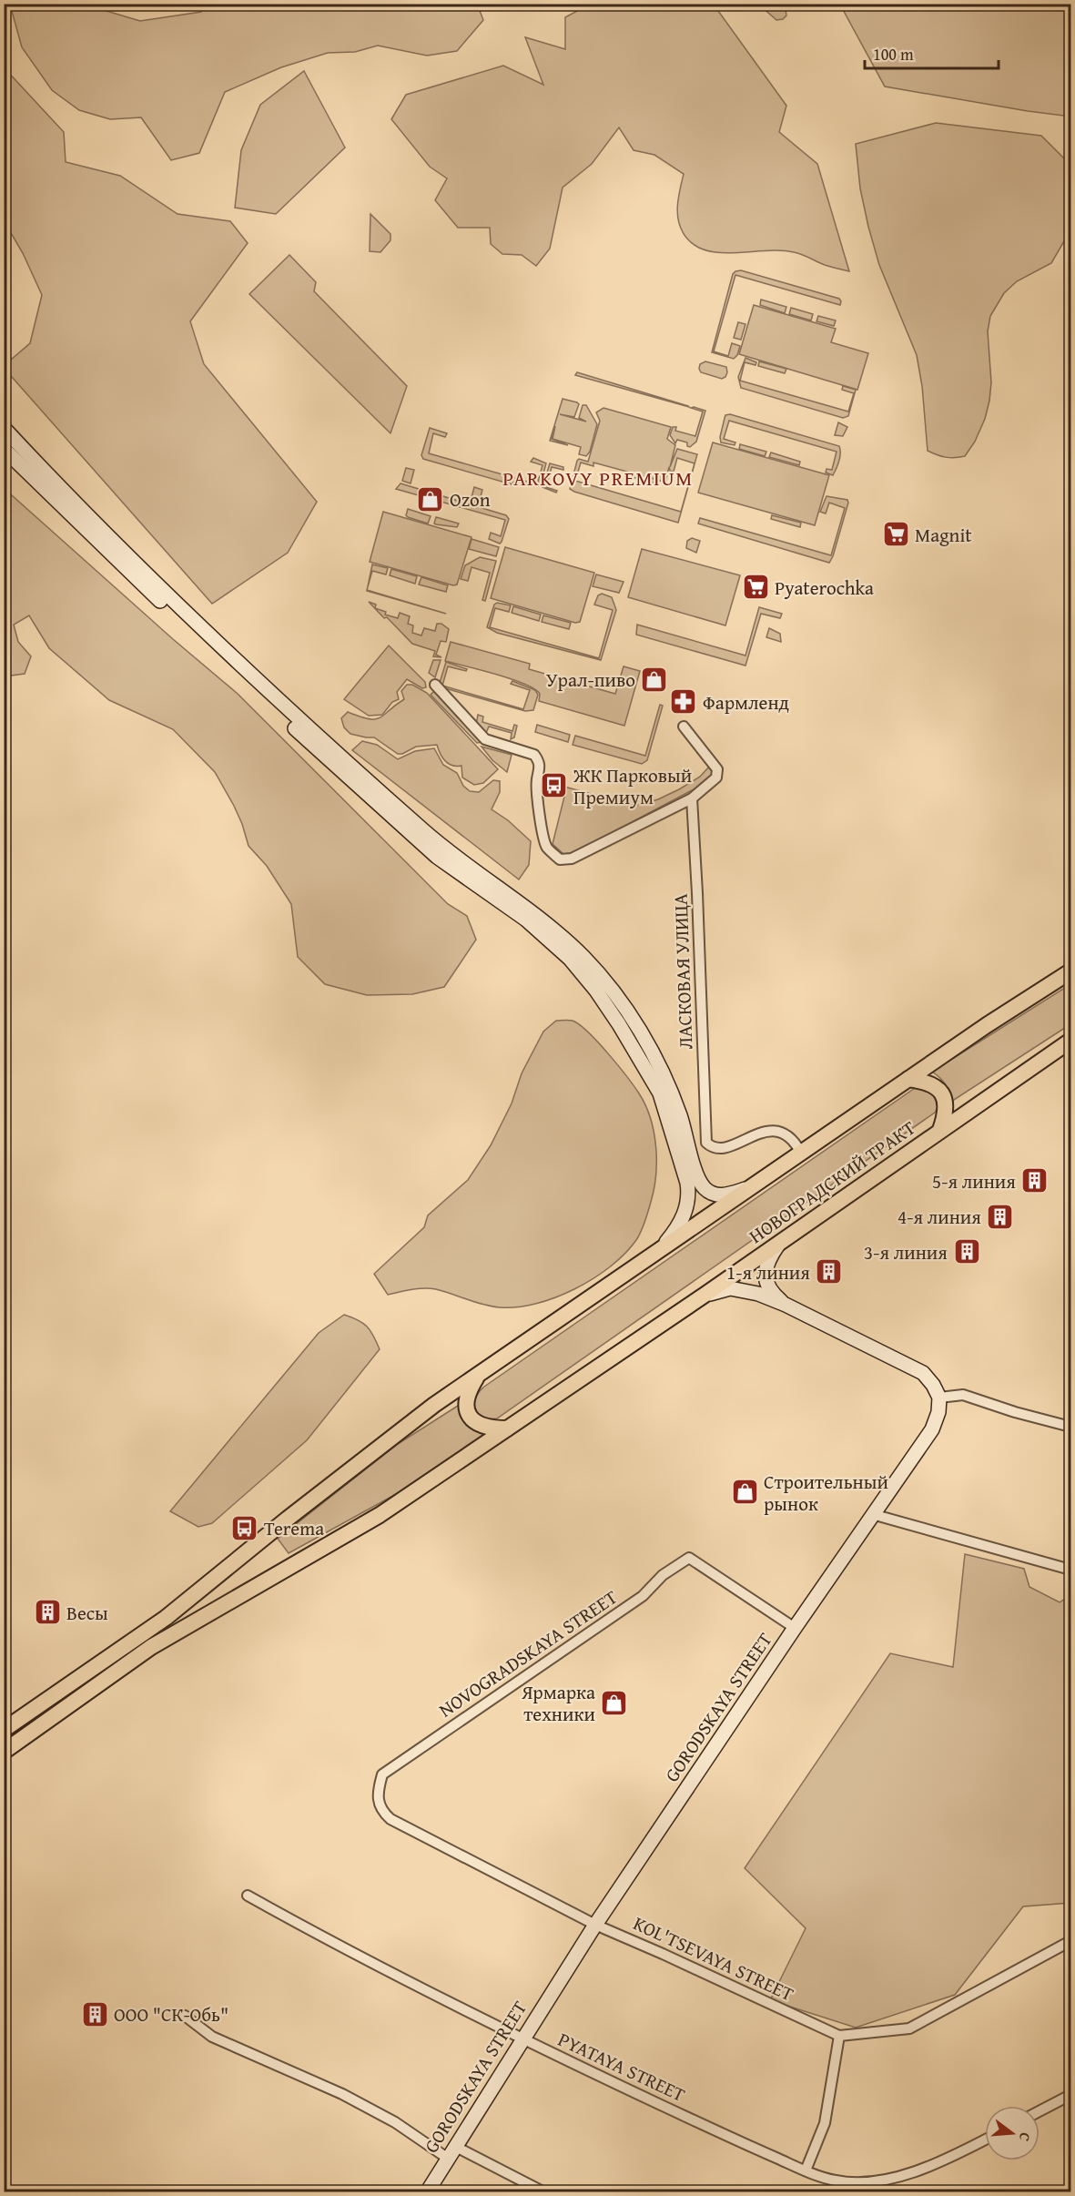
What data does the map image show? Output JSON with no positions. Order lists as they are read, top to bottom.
{
  "streets": {
    "main road": ["НОВОГРАДСКИЙ ТРАКТ", "GORODSKAYA STREET"],
    "street": [
      "ЛАСКОВАЯ УЛИЦА",
      "NOVOGRADSKAYA STREET",
      "KOL'TSEVAYA STREET",
      "PYATAYA STREET"
    ]
  },
  "crossings": [
    ["NOVOGRADSKAYA STREET", "GORODSKAYA STREET"],
    ["NOVOGRADSKAYA STREET", "KOL'TSEVAYA STREET"],
    ["GORODSKAYA STREET", "KOL'TSEVAYA STREET"],
    ["GORODSKAYA STREET", "PYATAYA STREET"]
  ],
  "districts": ["PARKOVY PREMIUM"],
  "places": {
    "shop": [
      "Ozon",
      "Урал-пиво",
      "Строительный рынок",
      "Ярмарка техники"
    ],
    "supermarket": ["Magnit", "Pyaterochka"],
    "pharmacy": ["Фармленд"],
    "bus stop": ["ЖК Парковый Премиум", "Terema"],
    "building": [
      "5-я линия",
      "4-я линия",
      "3-я линия",
      "1-я линия",
      "Весы",
      "ООО \"СК-Обь\""
    ]
  },
  "scale_bar": "100 m",
  "north": "right"
}
